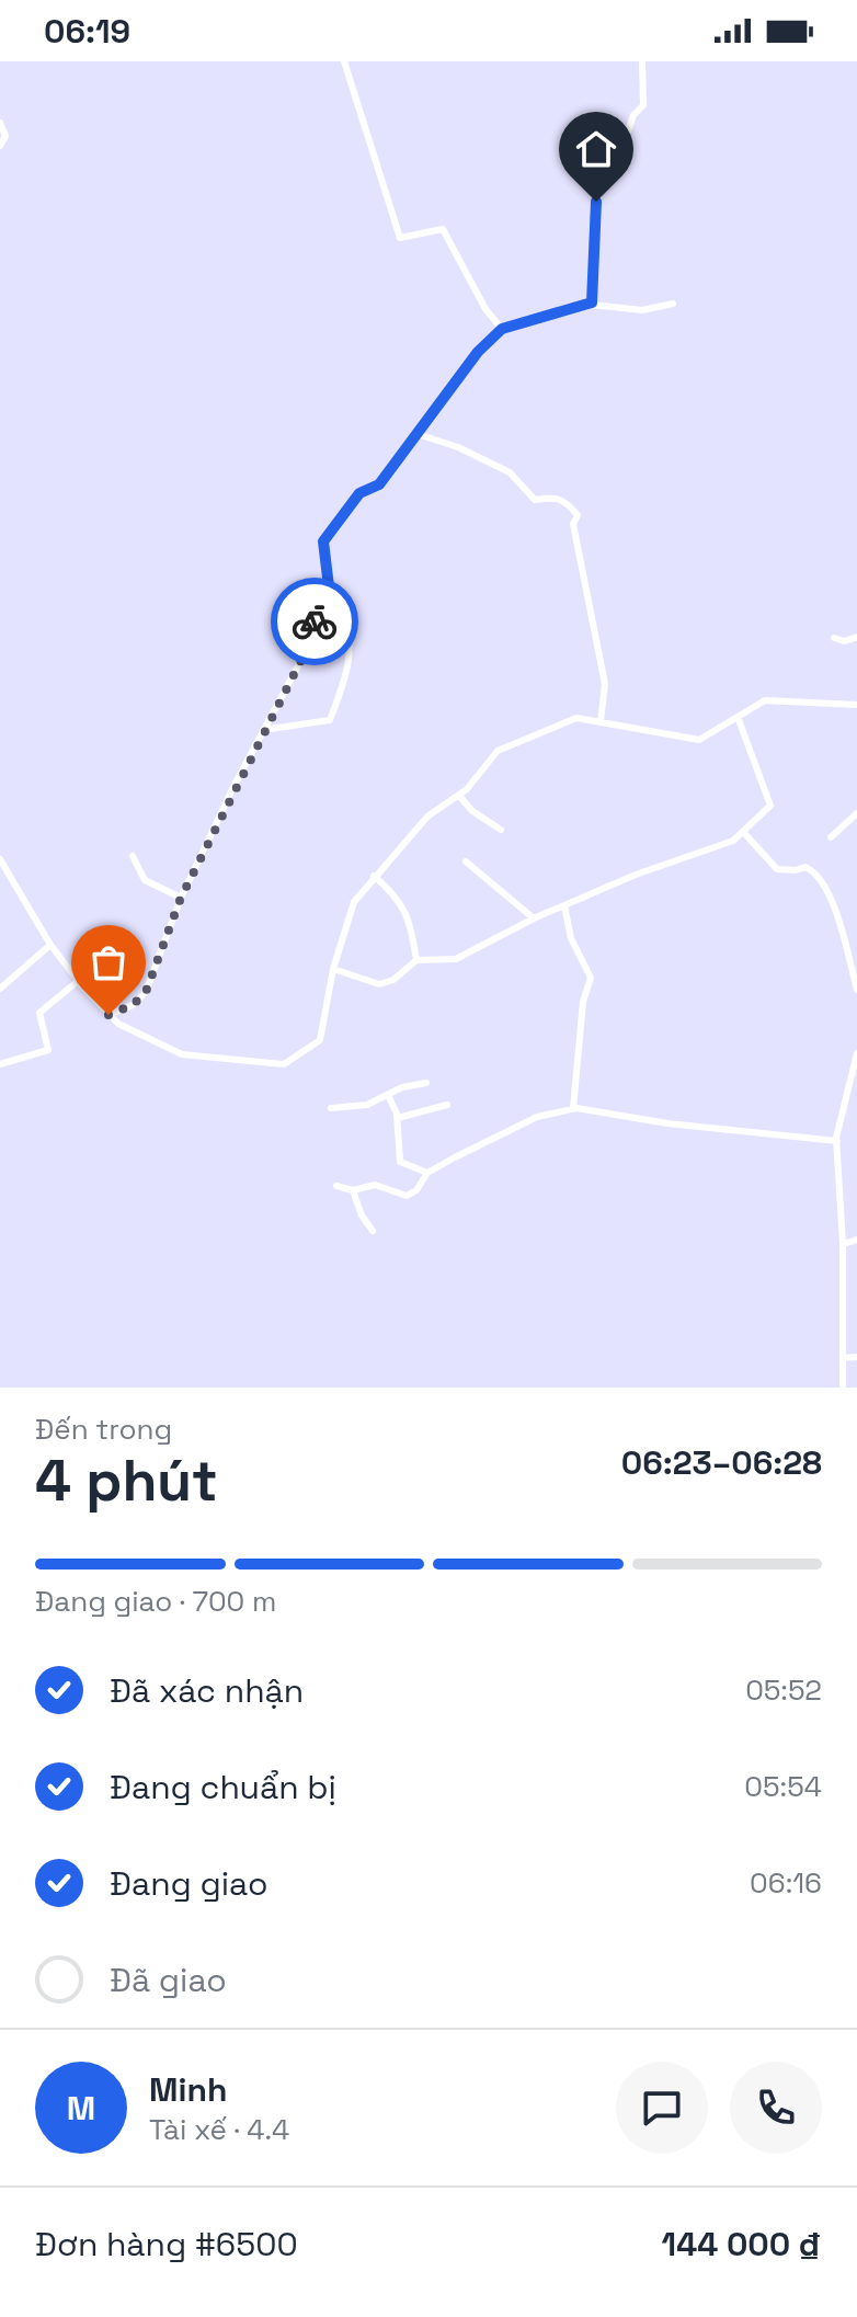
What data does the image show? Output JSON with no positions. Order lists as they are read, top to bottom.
{
  "page": {
    "status": "06:19",
    "heading": ["4 phút", "Đến trong", "06:23–06:28"],
    "panel": [
      "Minh",
      "Tài xế · 4.4",
      "Đơn hàng #6500",
      "144 000 ₫"
    ],
    "bar": "Đang giao · 700 m",
    "list": [
      ["Đã xác nhận", "05:52"],
      ["Đang chuẩn bị", "05:54"],
      ["Đang giao", "06:16"],
      "Đã giao"
    ],
    "round": "M"
  }
}
